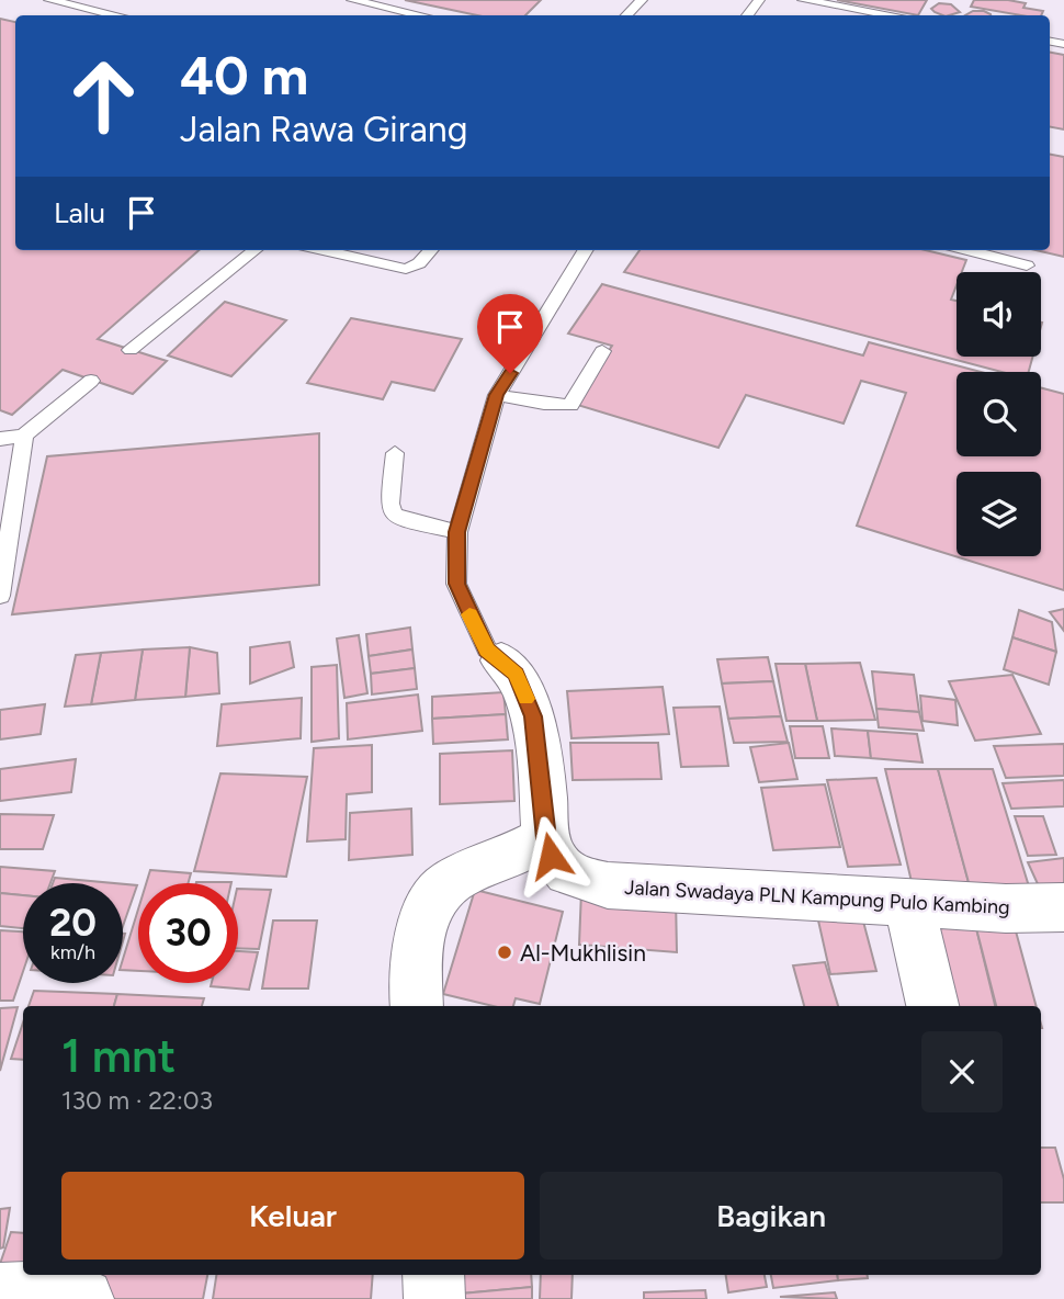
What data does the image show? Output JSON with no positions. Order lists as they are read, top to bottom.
{
  "streets": {
    "street": ["Jalan Swadaya PLN Kampung Pulo Kambing"]
  },
  "places": ["Al-Mukhlisin"],
  "page": {
    "turn": ["40 m", "Jalan Rawa Girang"],
    "then": "Lalu",
    "speed": "20 km/h",
    "limit": "30",
    "heading": ["1 mnt", "130 m · 22:03"],
    "buttons": ["Keluar", "Bagikan"]
  }
}
